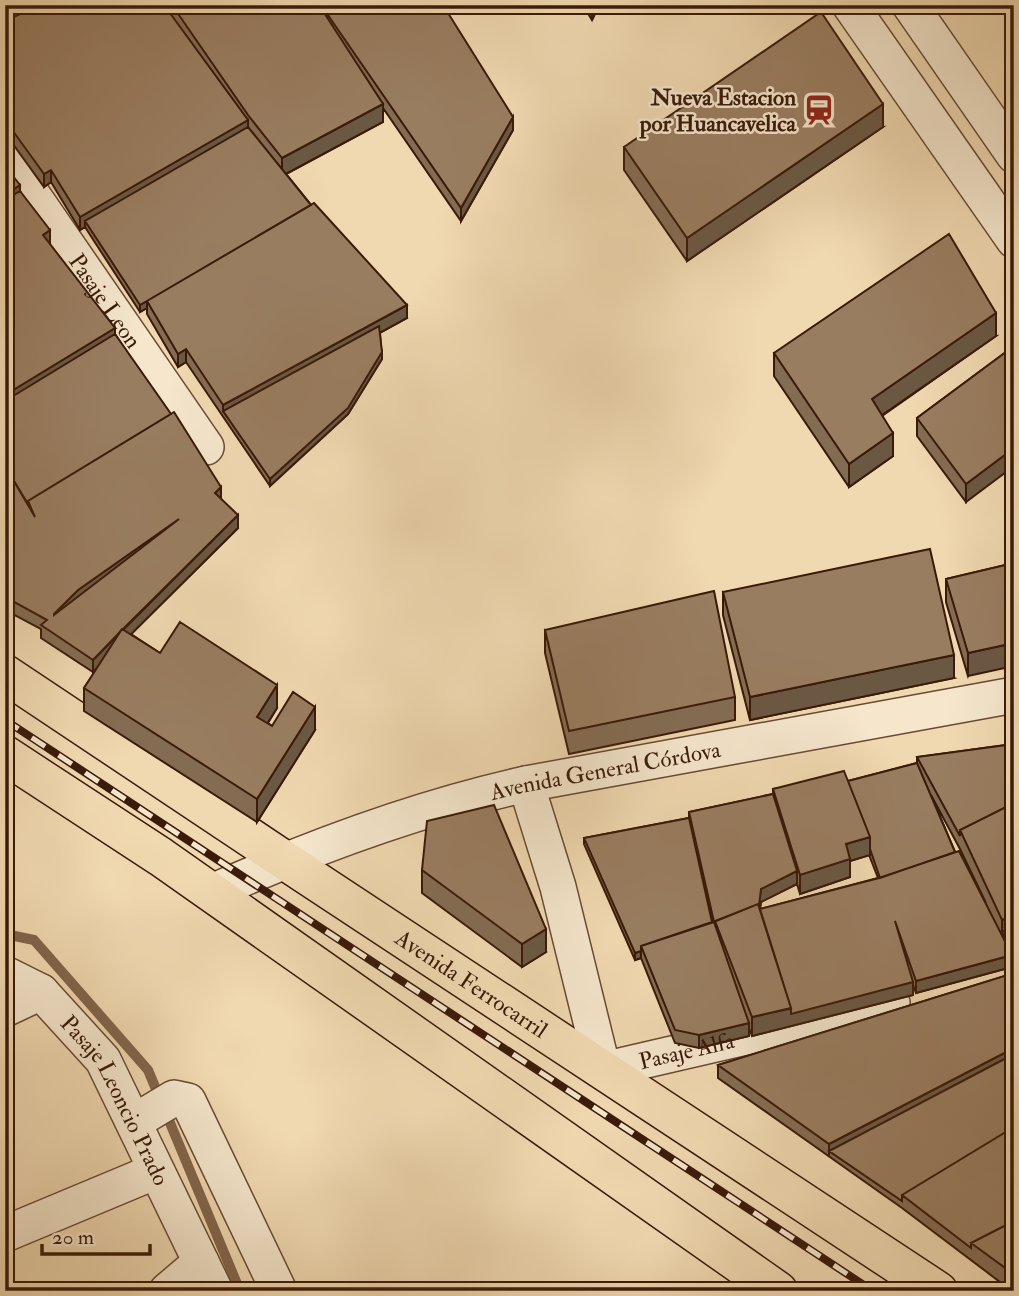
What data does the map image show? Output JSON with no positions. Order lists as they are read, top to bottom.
{
  "streets": {
    "main road": ["Avenida Ferrocarril"],
    "street": [
      "Pasaje Leon",
      "Avenida General Córdova",
      "Pasaje Alfa",
      "Pasaje Leoncio Prado"
    ]
  },
  "crossings": [
    ["Avenida General Córdova", "Avenida Ferrocarril"],
    ["Avenida Ferrocarril", "Pasaje Alfa"]
  ],
  "places": {
    "station": ["Nueva Estacion por Huancavelica"]
  },
  "scale_bar": "20 m"
}
